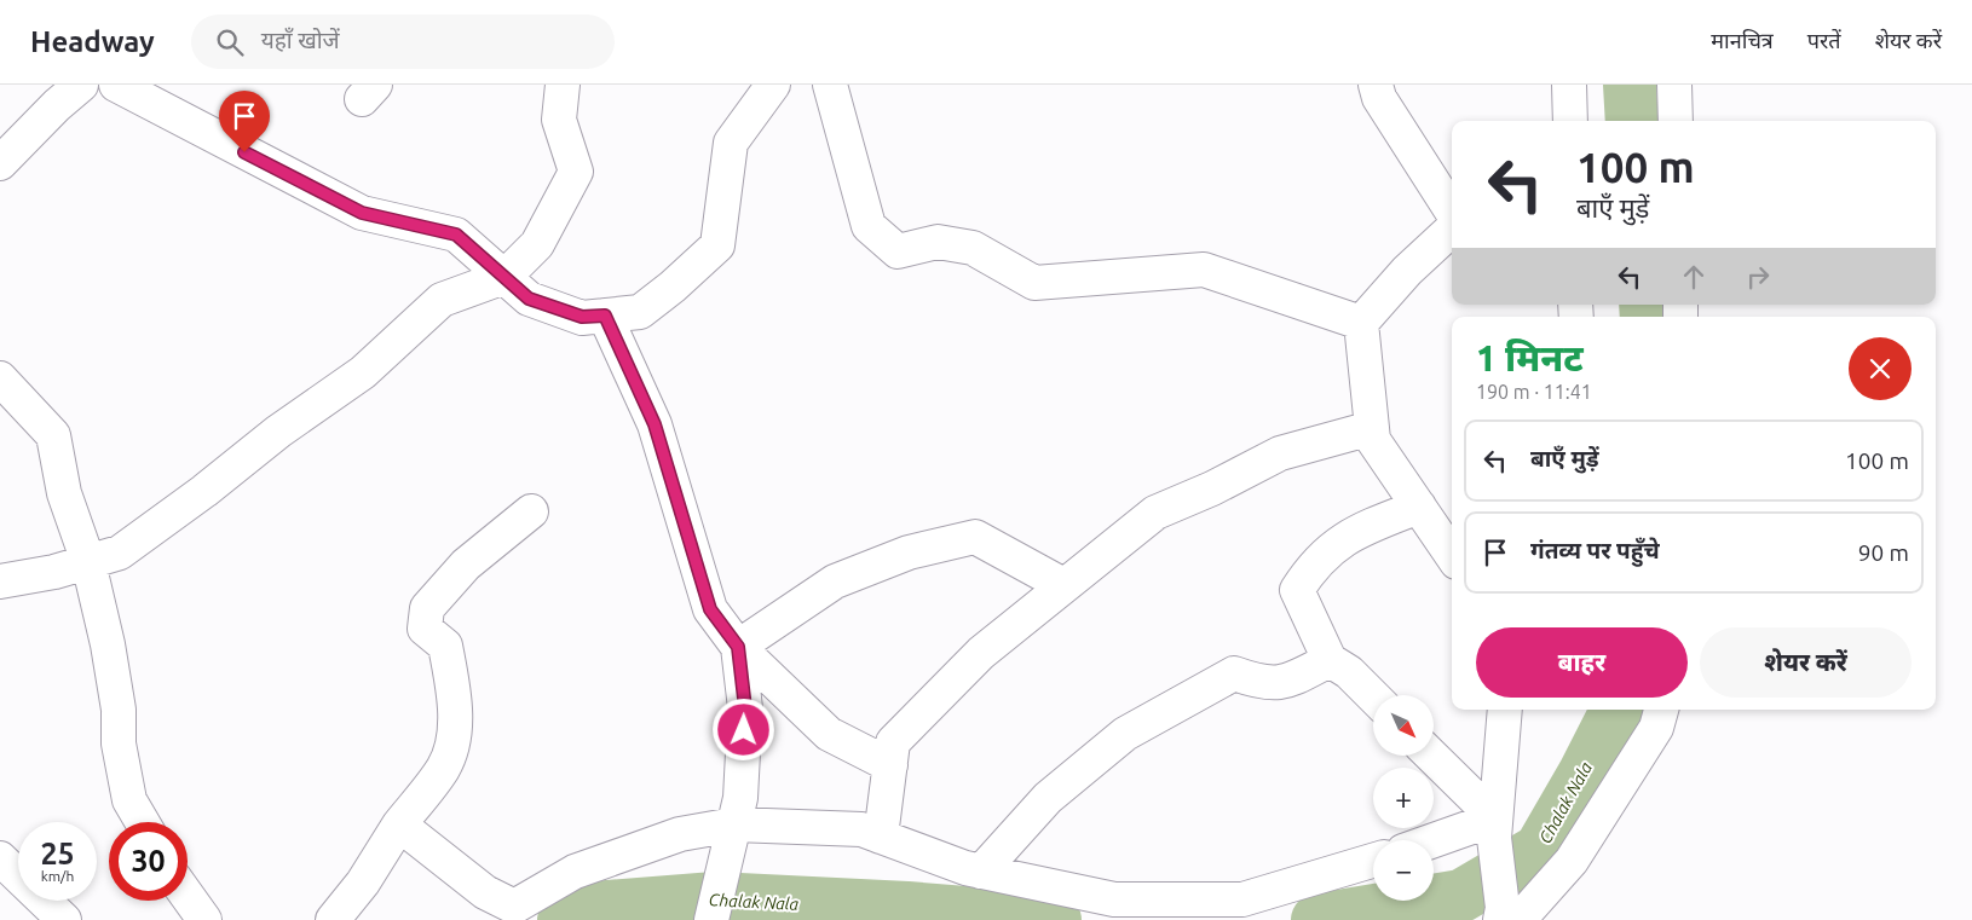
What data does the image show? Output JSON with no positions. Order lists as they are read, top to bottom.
{
  "water": ["Chalak Nala"],
  "north": "bottom right",
  "page": {
    "header": "Headway",
    "search": "यहाँ खोजें",
    "nav": ["मानचित्र", "परतें", "शेयर करें"],
    "turn": ["100 m", "बाएँ मुड़ें"],
    "heading": ["1 मिनट", "190 m · 11:41"],
    "list": [
      {
        "name": "बाएँ मुड़ें",
        "value": "100 m"
      },
      {
        "name": "गंतव्य पर पहुँचे",
        "value": "90 m"
      }
    ],
    "buttons": ["बाहर", "शेयर करें"],
    "map_buttons": ["+", "−"],
    "speed": "25 km/h",
    "limit": "30"
  }
}
